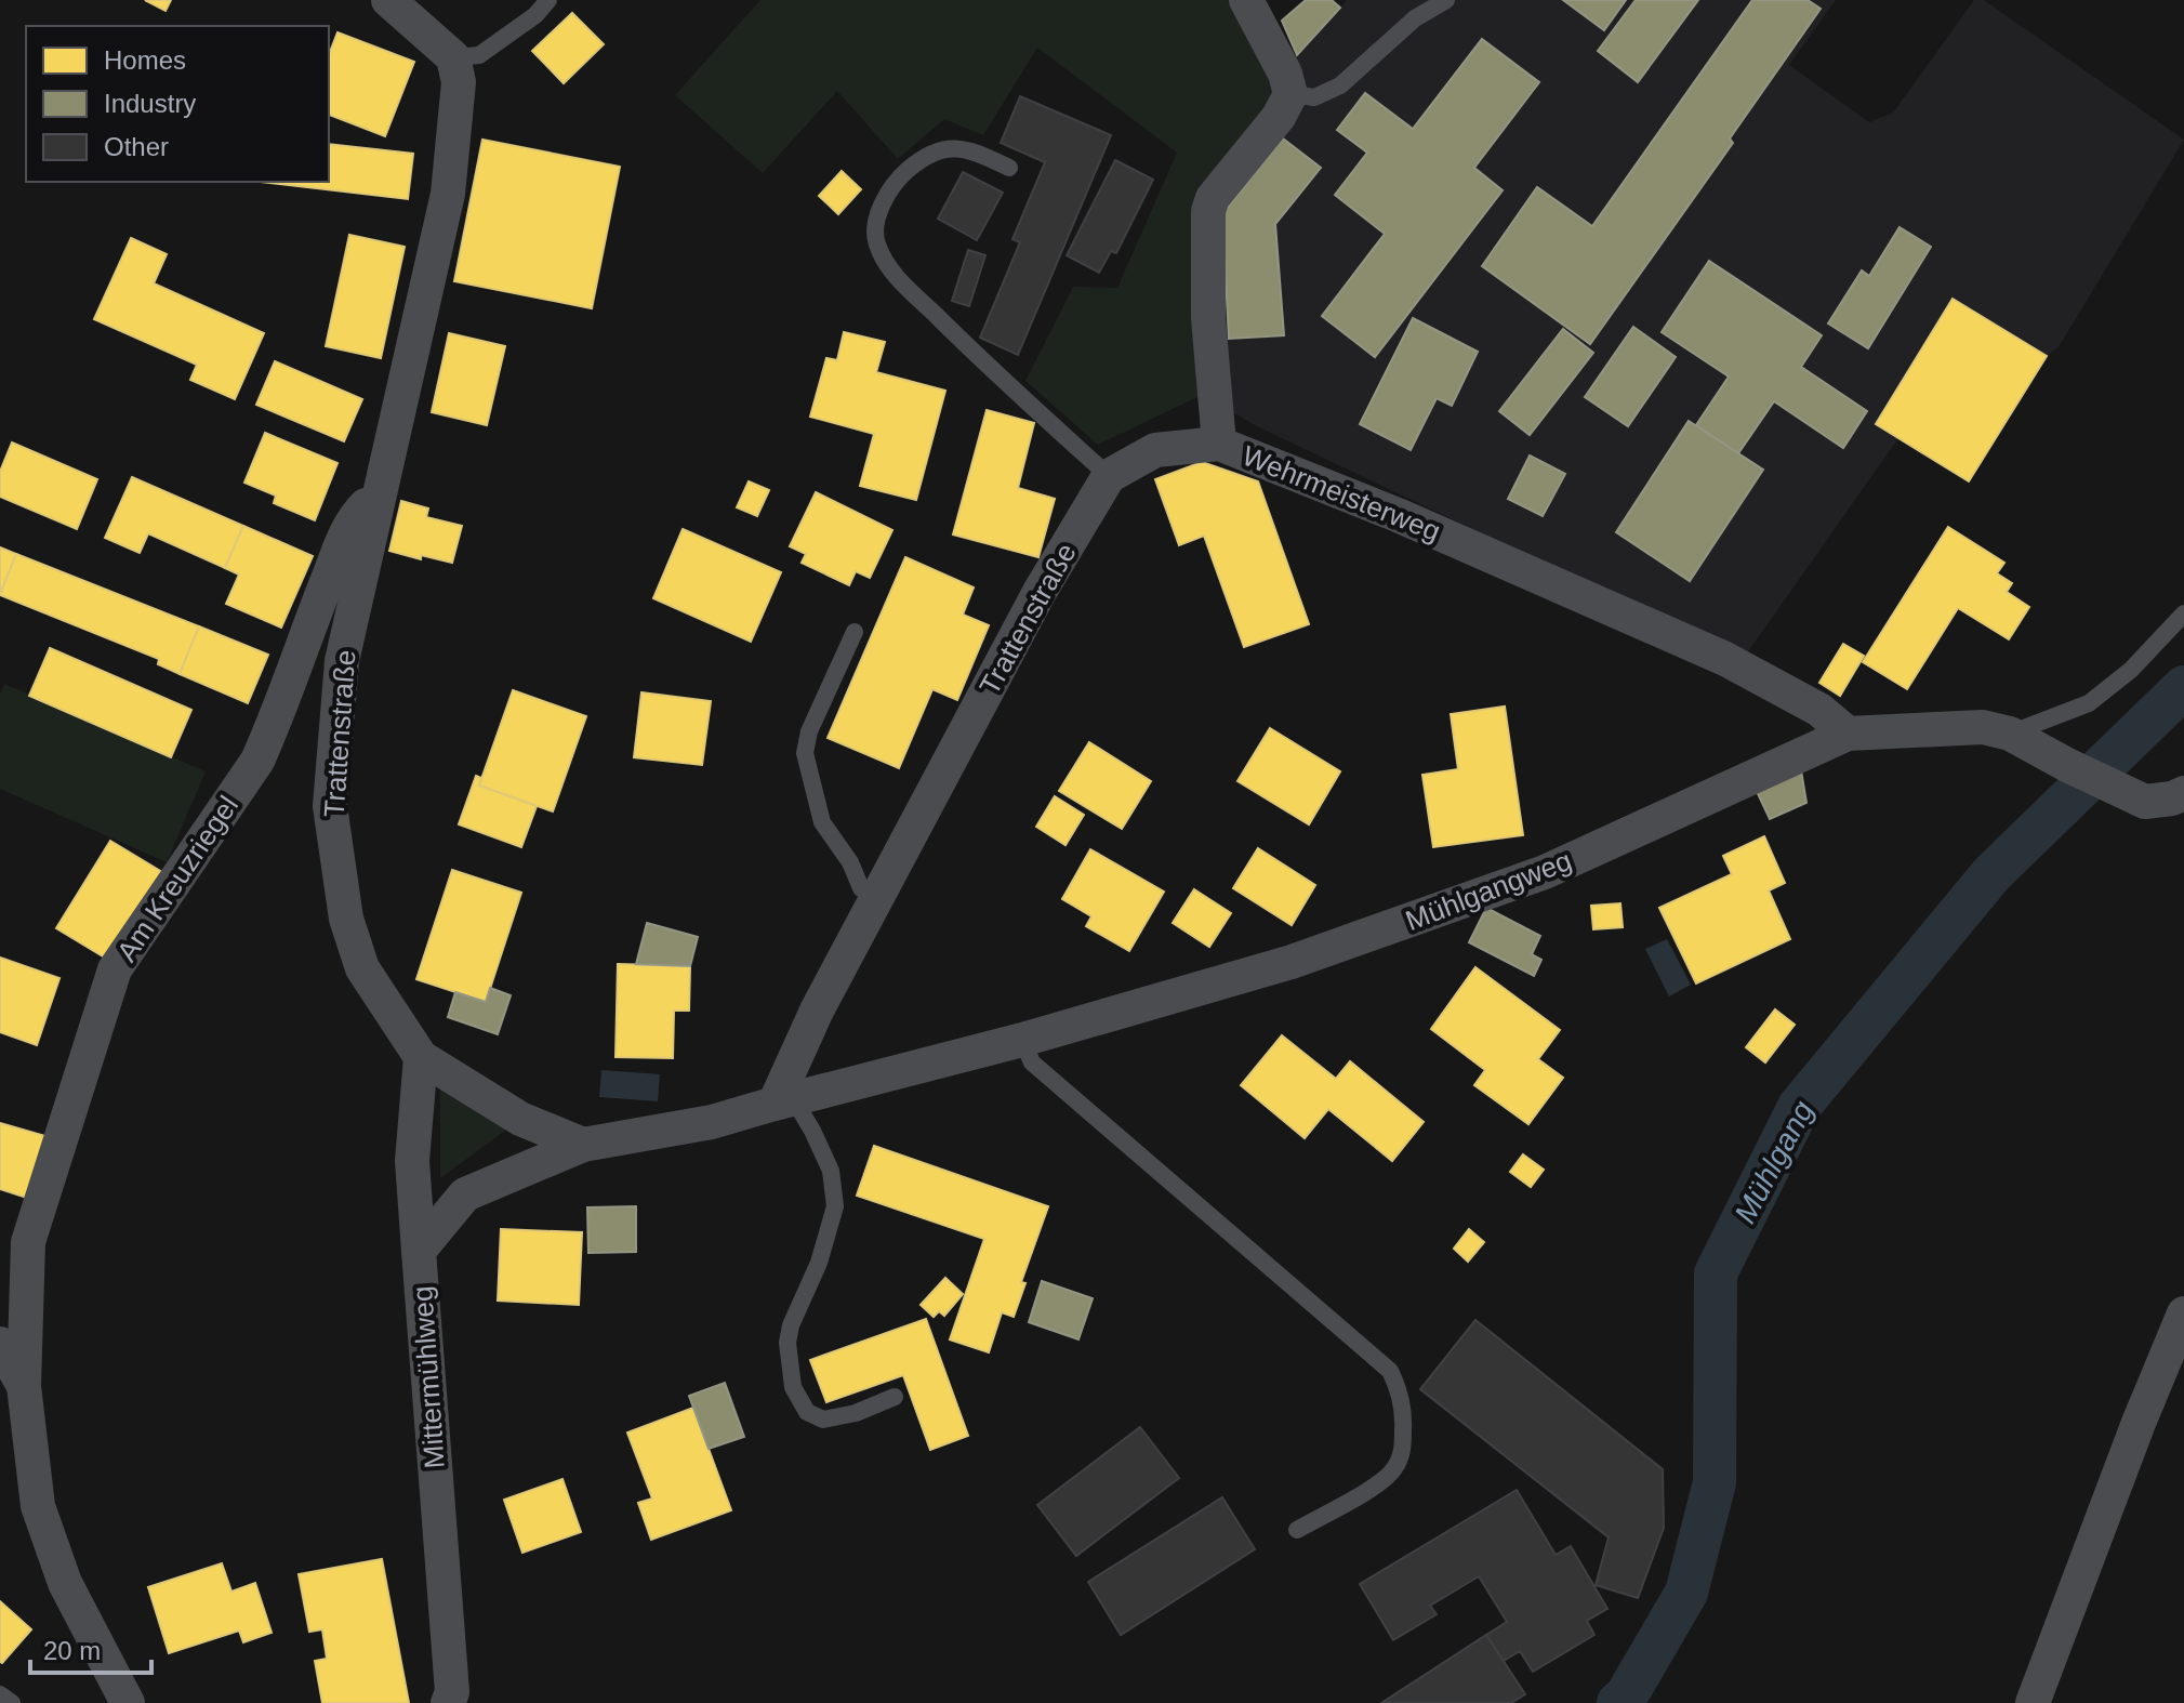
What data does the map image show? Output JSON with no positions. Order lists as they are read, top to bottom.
{
  "streets": {
    "street": [
      "Wehrmeisterweg",
      "Trattenstraße",
      "Am Kreuzriegel",
      "Mühlgangweg",
      "Mittermühlweg"
    ]
  },
  "crossings": [
    ["Wehrmeisterweg", "Trattenstraße"],
    ["Wehrmeisterweg", "Mühlgangweg"],
    ["Trattenstraße", "Am Kreuzriegel"],
    ["Trattenstraße", "Mühlgangweg"],
    ["Trattenstraße", "Mittermühlweg"]
  ],
  "water": ["Mühlgang"],
  "legend": ["Homes", "Industry", "Other"],
  "scale_bar": "20 m"
}
